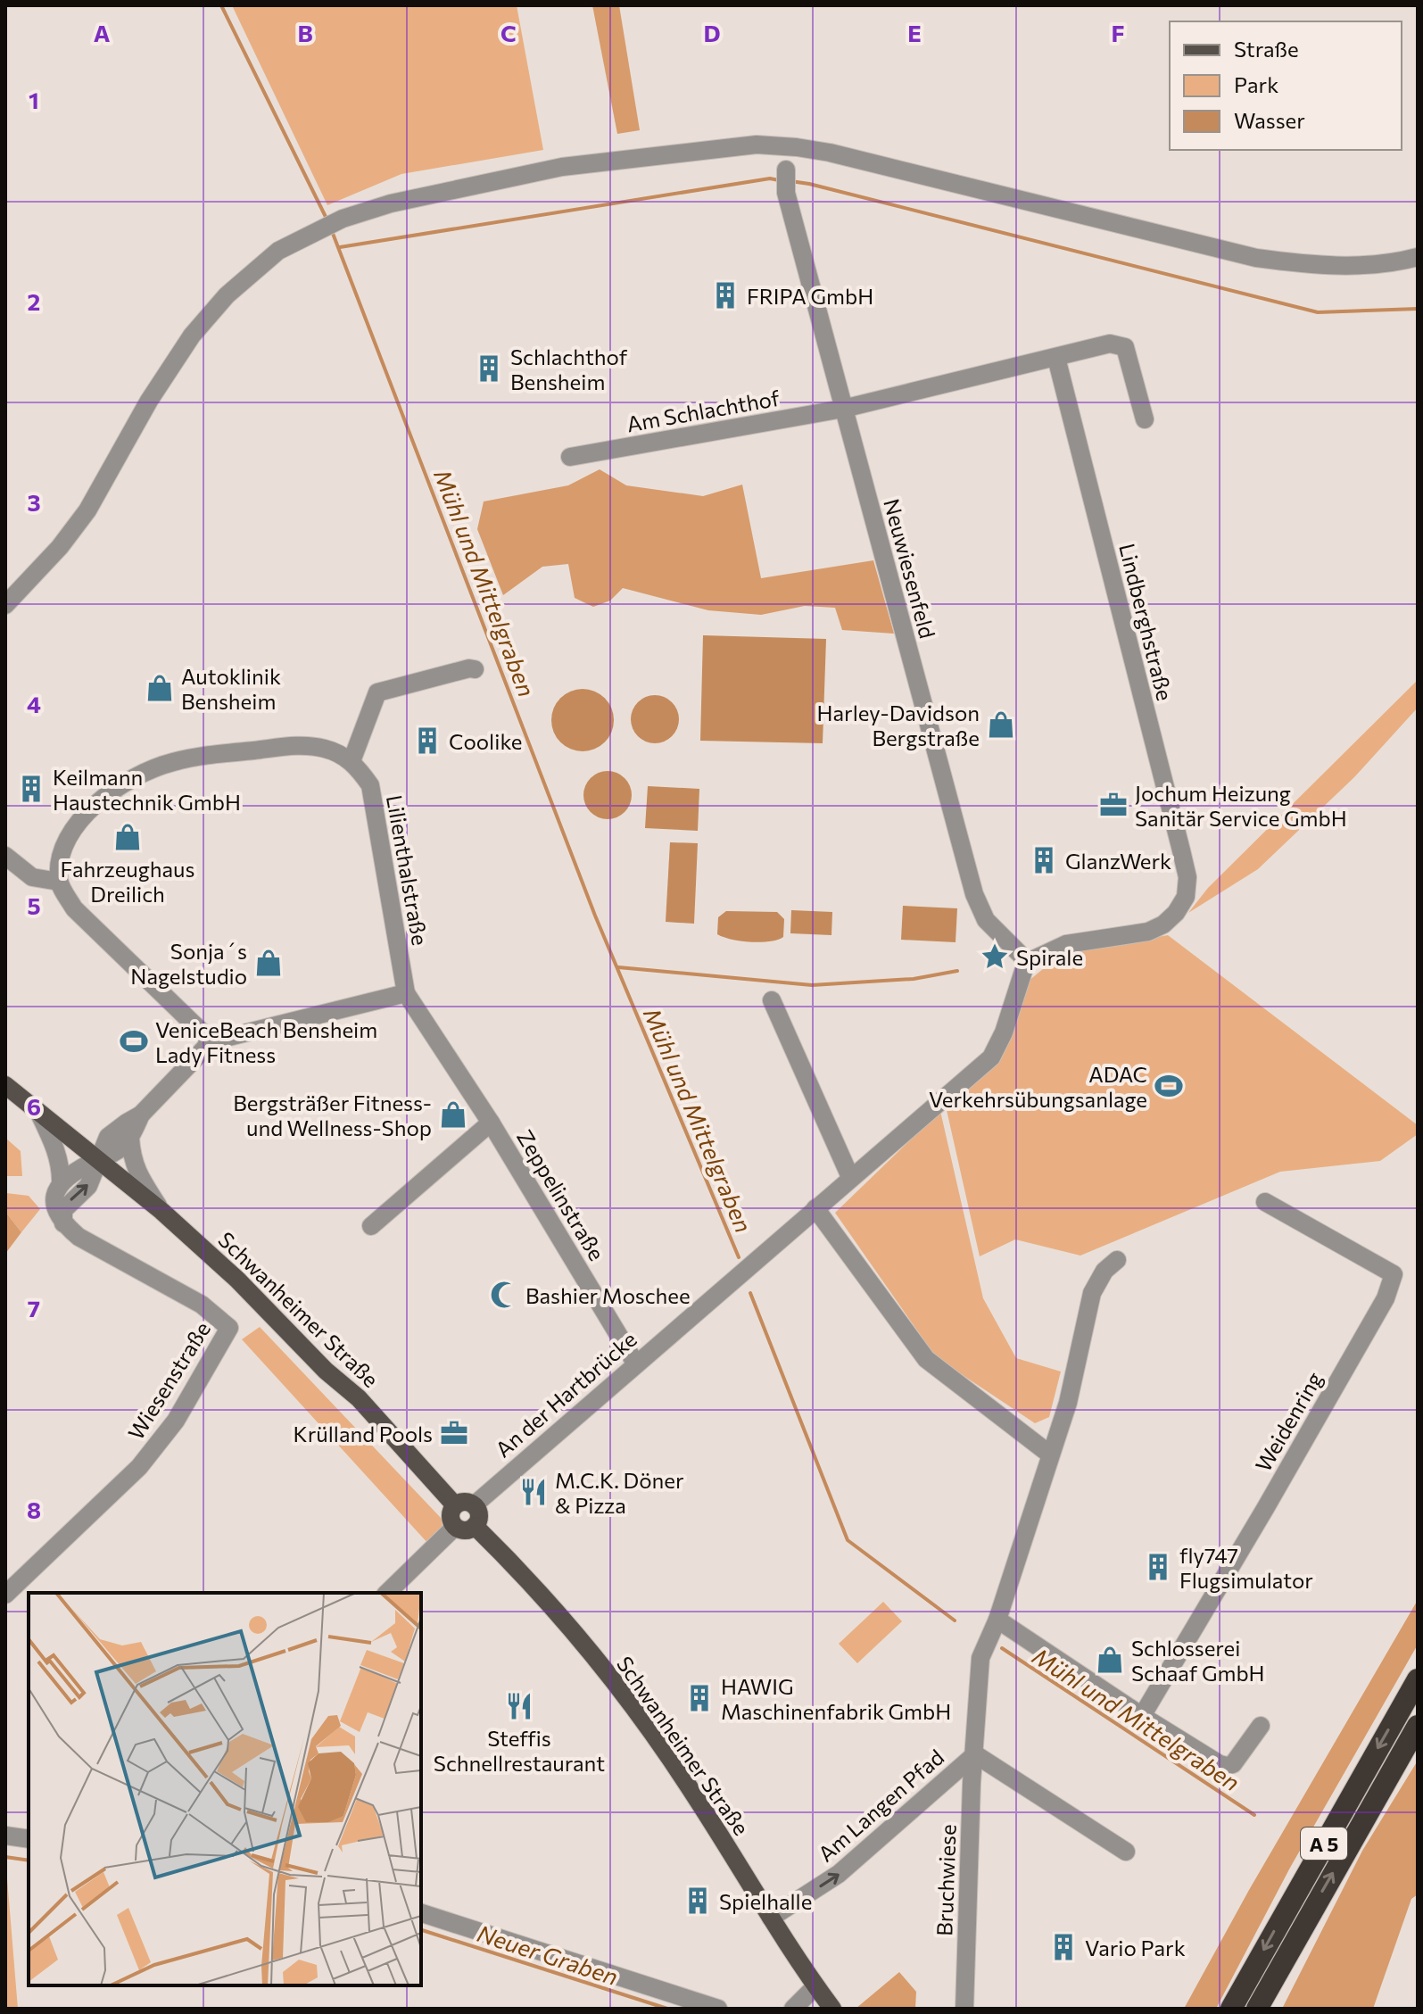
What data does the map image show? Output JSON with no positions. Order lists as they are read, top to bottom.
{
  "streets": {
    "highway": ["A 5"],
    "main road": ["Schwanheimer Straße"],
    "street": [
      "Am Schlachthof",
      "Neuwiesenfeld",
      "Lindberghstraße",
      "Lilienthalstraße",
      "Zeppelinstraße",
      "Wiesenstraße",
      "An der Hartbrücke",
      "Weidenring",
      "Am Langen Pfad",
      "Bruchwiese"
    ]
  },
  "crossings": [
    ["Am Schlachthof", "Neuwiesenfeld"],
    ["Neuwiesenfeld", "Lindberghstraße"],
    ["Neuwiesenfeld", "An der Hartbrücke"],
    ["Lindberghstraße", "An der Hartbrücke"],
    ["Lilienthalstraße", "Zeppelinstraße"],
    ["Zeppelinstraße", "An der Hartbrücke"],
    ["Schwanheimer Straße", "An der Hartbrücke"],
    ["Schwanheimer Straße", "Am Langen Pfad"],
    ["Am Langen Pfad", "Bruchwiese"]
  ],
  "one_way": ["Am Langen Pfad"],
  "water": ["Mühl und Mittelgraben", "Neuer Graben"],
  "places": {
    "building": [
      "FRIPA GmbH",
      "Schlachthof Bensheim",
      "Coolike",
      "Keilmann Haustechnik GmbH",
      "GlanzWerk",
      "fly747 Flugsimulator",
      "HAWIG Maschinenfabrik GmbH",
      "Spielhalle",
      "Vario Park"
    ],
    "shop": [
      "Autoklinik Bensheim",
      "Harley-Davidson Bergstraße",
      "Fahrzeughaus Dreilich",
      "Sonja´s Nagelstudio",
      "Bergsträßer Fitness- und Wellness-Shop",
      "Schlosserei Schaaf GmbH"
    ],
    "office": ["Jochum Heizung Sanitär Service GmbH", "Krülland Pools"],
    "place": ["Spirale"],
    "sports": ["VeniceBeach Bensheim Lady Fitness", "ADAC Verkehrsübungsanlage"],
    "mosque": ["Bashier Moschee"],
    "restaurant": ["M.C.K. Döner & Pizza", "Steffis Schnellrestaurant"]
  },
  "legend": ["Straße", "Park", "Wasser"],
  "grid": {
    "columns": [
      "A",
      "B",
      "C",
      "D",
      "E",
      "F"
    ],
    "rows": [
      "1",
      "2",
      "3",
      "4",
      "5",
      "6",
      "7",
      "8"
    ]
  }
}
